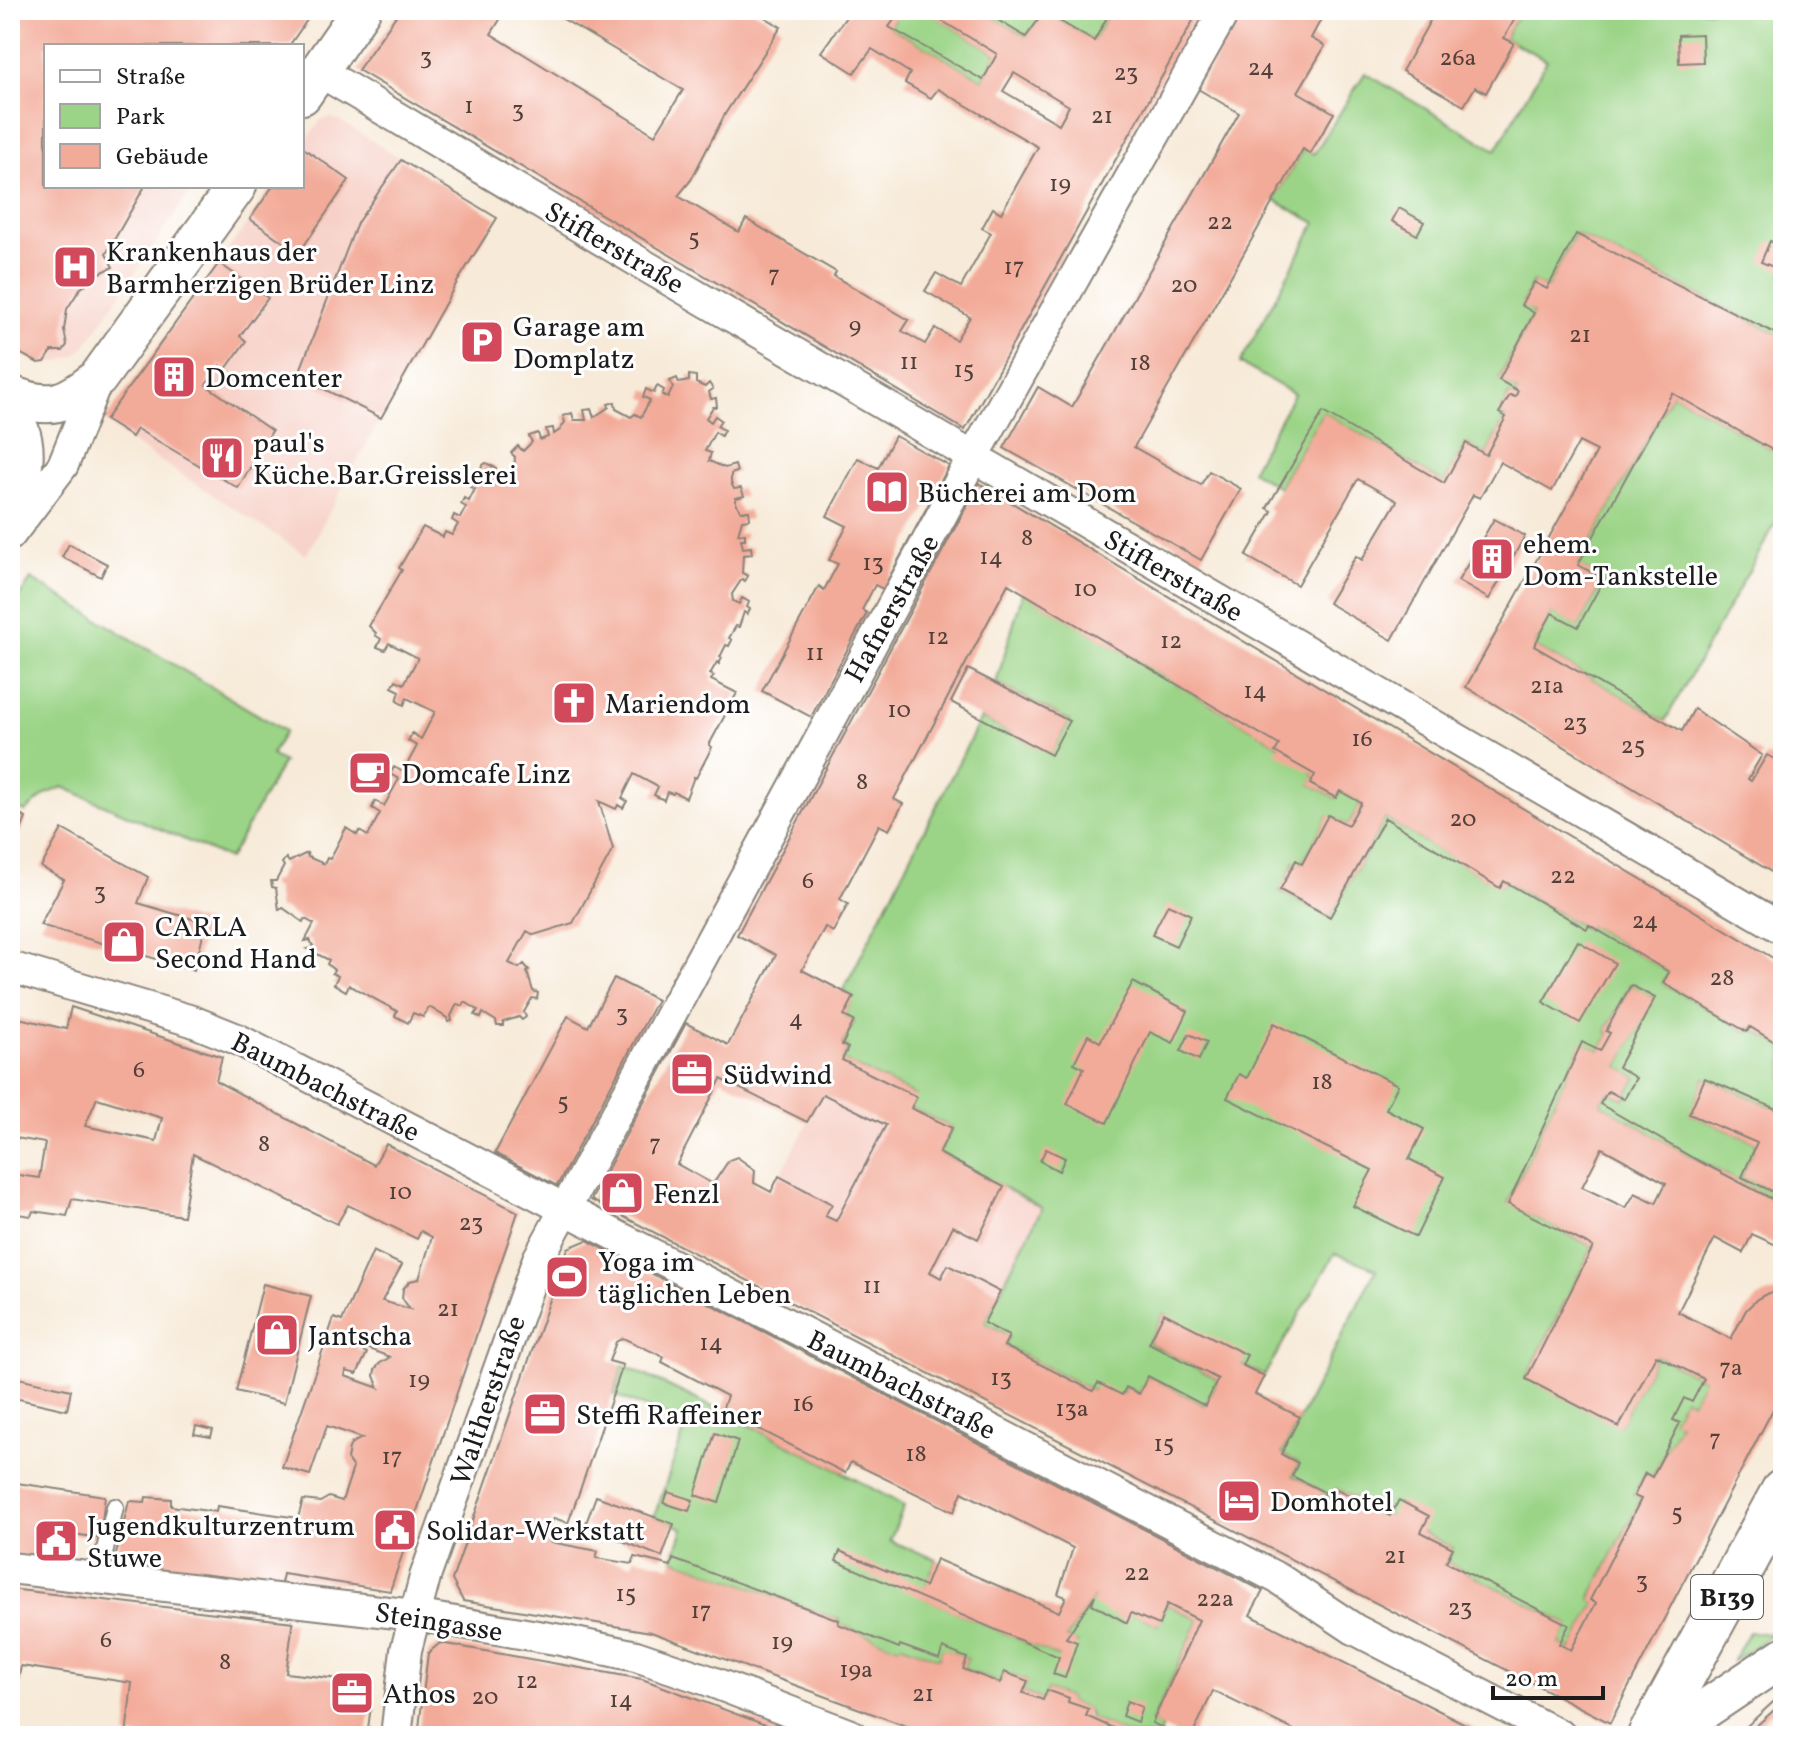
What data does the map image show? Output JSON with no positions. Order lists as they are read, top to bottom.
{
  "streets": {
    "main road": ["B139"],
    "street": [
      "Stifterstraße",
      "Hafnerstraße",
      "Baumbachstraße",
      "Waltherstraße",
      "Steingasse"
    ]
  },
  "crossings": [
    ["Stifterstraße", "Hafnerstraße"],
    ["Hafnerstraße", "Baumbachstraße"],
    ["Hafnerstraße", "Waltherstraße"],
    ["Baumbachstraße", "Waltherstraße"],
    ["Waltherstraße", "Steingasse"]
  ],
  "places": {
    "hospital": ["Krankenhaus der Barmherzigen Brüder Linz"],
    "parking": ["Garage am Domplatz"],
    "building": ["Domcenter", "ehem. Dom-Tankstelle"],
    "restaurant": ["paul's Küche.Bar.Greisslerei"],
    "library": ["Bücherei am Dom"],
    "church": ["Mariendom"],
    "cafe": ["Domcafe Linz"],
    "shop": ["CARLA Second Hand", "Fenzl", "Jantscha"],
    "office": ["Südwind", "Steffi Raffeiner", "Athos"],
    "sports": ["Yoga im täglichen Leben"],
    "hotel": ["Domhotel"],
    "public building": ["Solidar-Werkstatt", "Jugendkulturzentrum Stuwe"]
  },
  "house_numbers": [
    "3",
    "26a",
    "24",
    "23",
    "1",
    "3",
    "21",
    "19",
    "22",
    "5",
    "17",
    "7",
    "20",
    "9",
    "21",
    "11",
    "18",
    "15",
    "8",
    "14",
    "13",
    "10",
    "12",
    "12",
    "11",
    "21a",
    "14",
    "10",
    "23",
    "16",
    "25",
    "8",
    "20",
    "22",
    "6",
    "3",
    "24",
    "28",
    "3",
    "4",
    "6",
    "18",
    "5",
    "8",
    "7",
    "10",
    "23",
    "11",
    "21",
    "14",
    "7a",
    "13",
    "19",
    "16",
    "13a",
    "7",
    "15",
    "18",
    "17",
    "5",
    "21",
    "22",
    "3",
    "15",
    "22a",
    "23",
    "17",
    "6",
    "19",
    "8",
    "19a",
    "12",
    "21",
    "20",
    "14"
  ],
  "legend": ["Straße", "Park", "Gebäude"],
  "scale_bar": "20 m"
}
